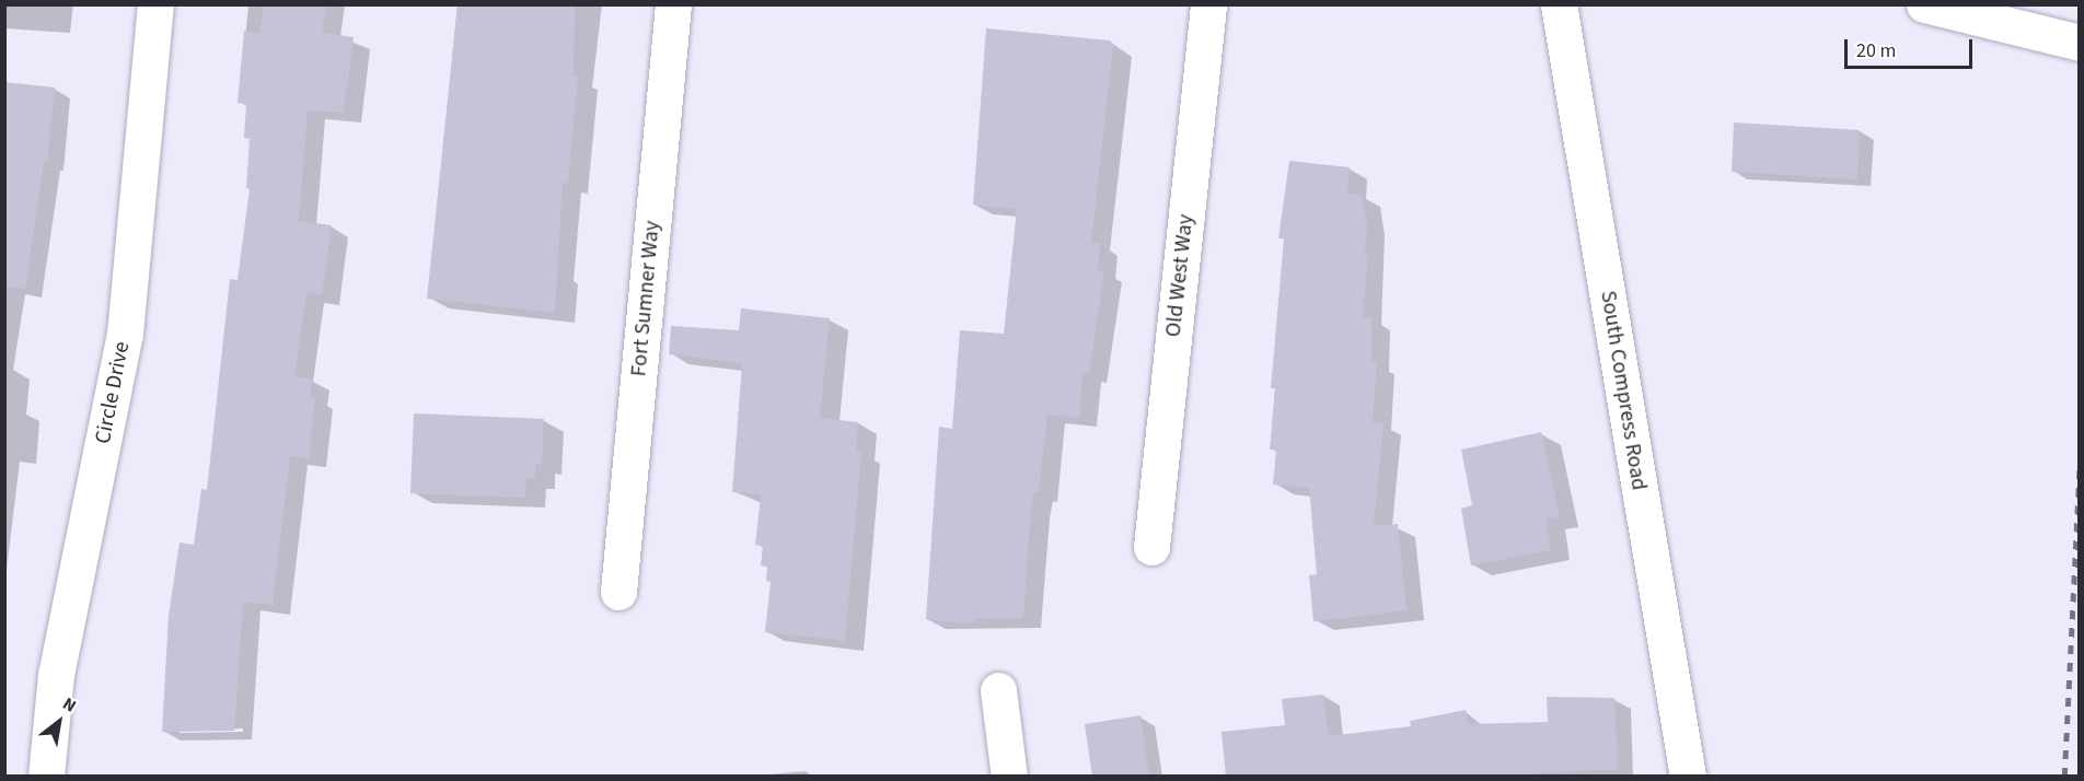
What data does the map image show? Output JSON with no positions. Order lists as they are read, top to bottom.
{
  "streets": {
    "street": [
      "Old West Way",
      "Fort Sumner Way",
      "South Compress Road",
      "Circle Drive"
    ]
  },
  "scale_bar": "20 m",
  "north": "top right"
}
